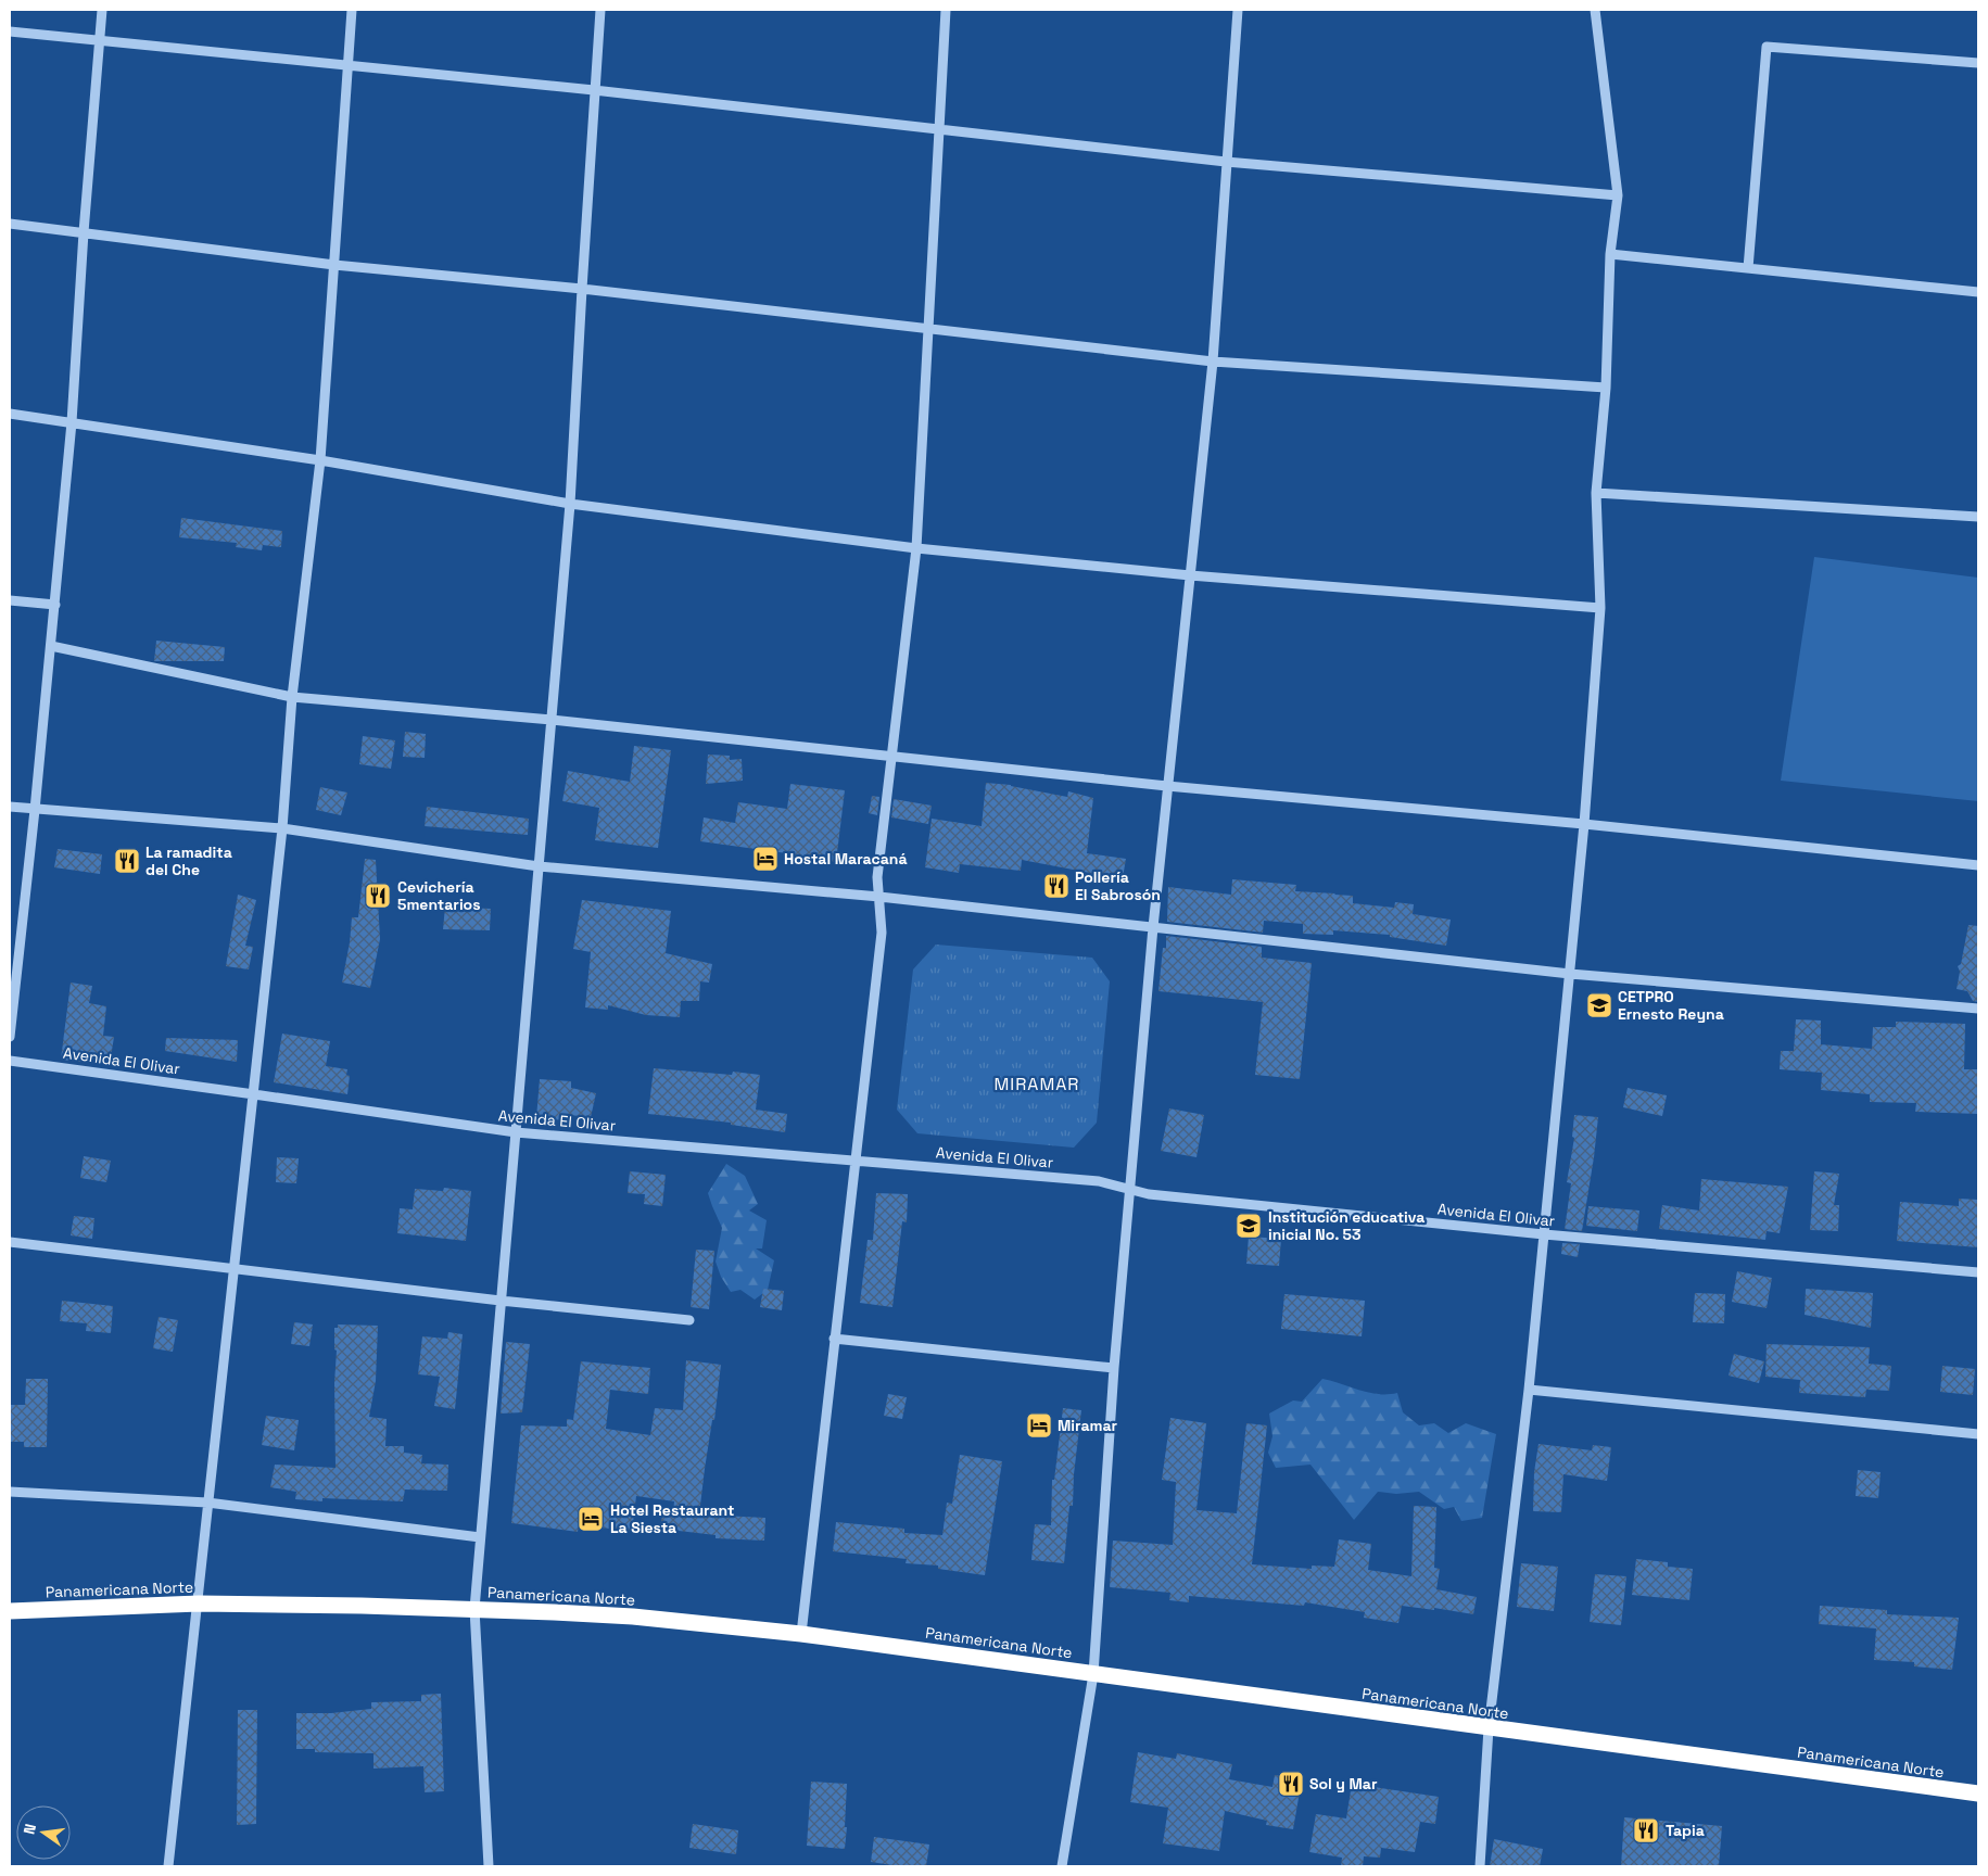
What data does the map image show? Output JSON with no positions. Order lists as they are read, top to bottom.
{
  "streets": {
    "highway": ["Panamericana Norte"],
    "street": ["Avenida El Olivar"]
  },
  "districts": ["MIRAMAR"],
  "places": {
    "hotel": ["Hostal Maracaná", "Miramar", "Hotel Restaurant La Siesta"],
    "restaurant": [
      "La ramadita del Che",
      "Pollería El Sabrosón",
      "Cevichería 5mentarios",
      "Sol y Mar",
      "Tapia"
    ],
    "school or university": ["CETPRO Ernesto Reyna", "Institución educativa inicial No. 53"]
  },
  "north": "left"
}
